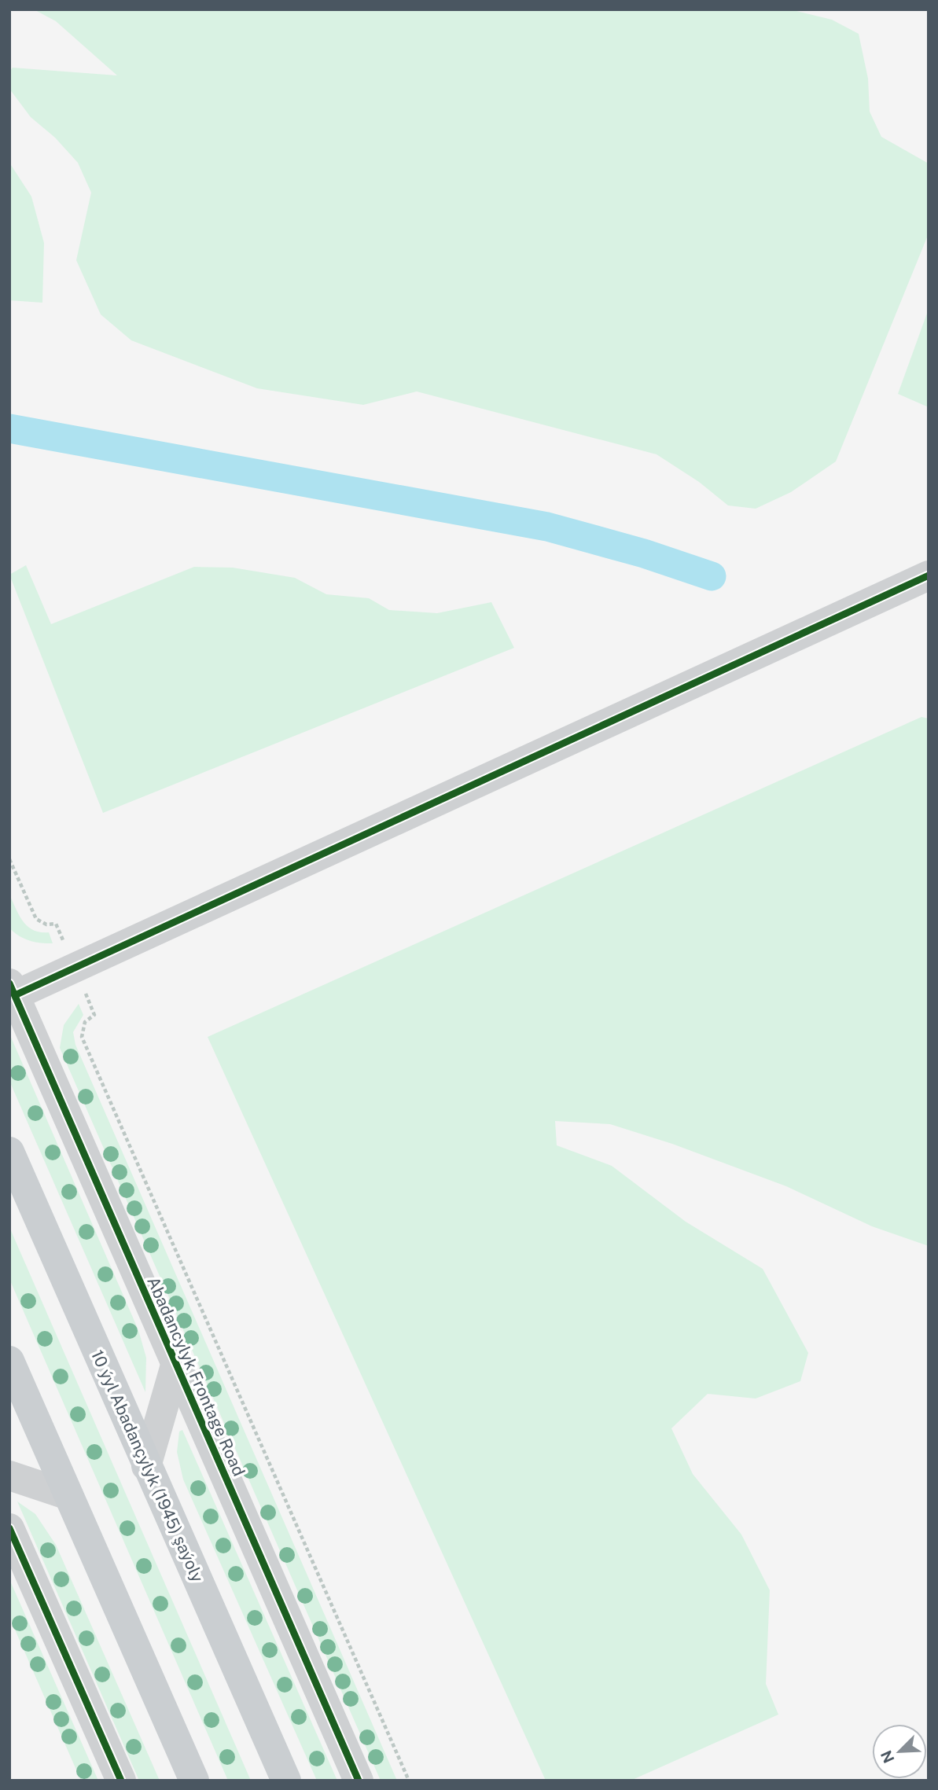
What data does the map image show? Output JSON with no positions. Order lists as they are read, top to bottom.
{
  "streets": {
    "main road": ["10 ýyl Abadançylyk (1945) şaýoly"],
    "street": ["Abadancylyk Frontage Road"]
  },
  "north": "bottom left"
}
